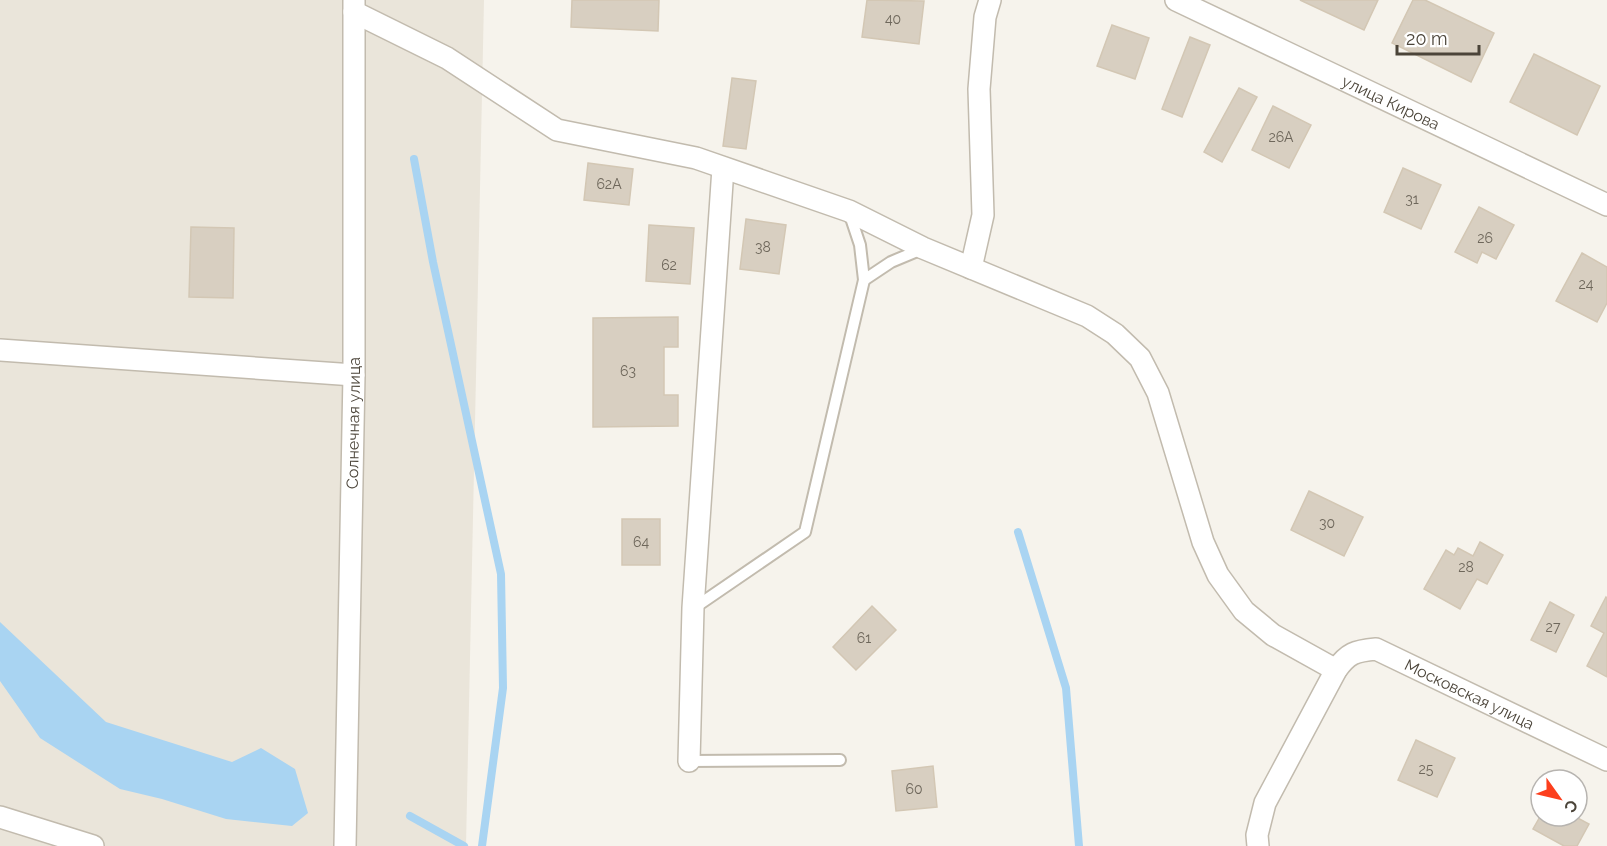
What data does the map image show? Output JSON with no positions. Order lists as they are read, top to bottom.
{
  "streets": {
    "street": ["улица Кирова", "Солнечная улица", "Московская улица"]
  },
  "house_numbers": [
    "40",
    "26А",
    "62А",
    "31",
    "26",
    "38",
    "62",
    "24",
    "63",
    "30",
    "64",
    "28",
    "27",
    "61",
    "25",
    "60"
  ],
  "scale_bar": "20 m",
  "north": "bottom right"
}
